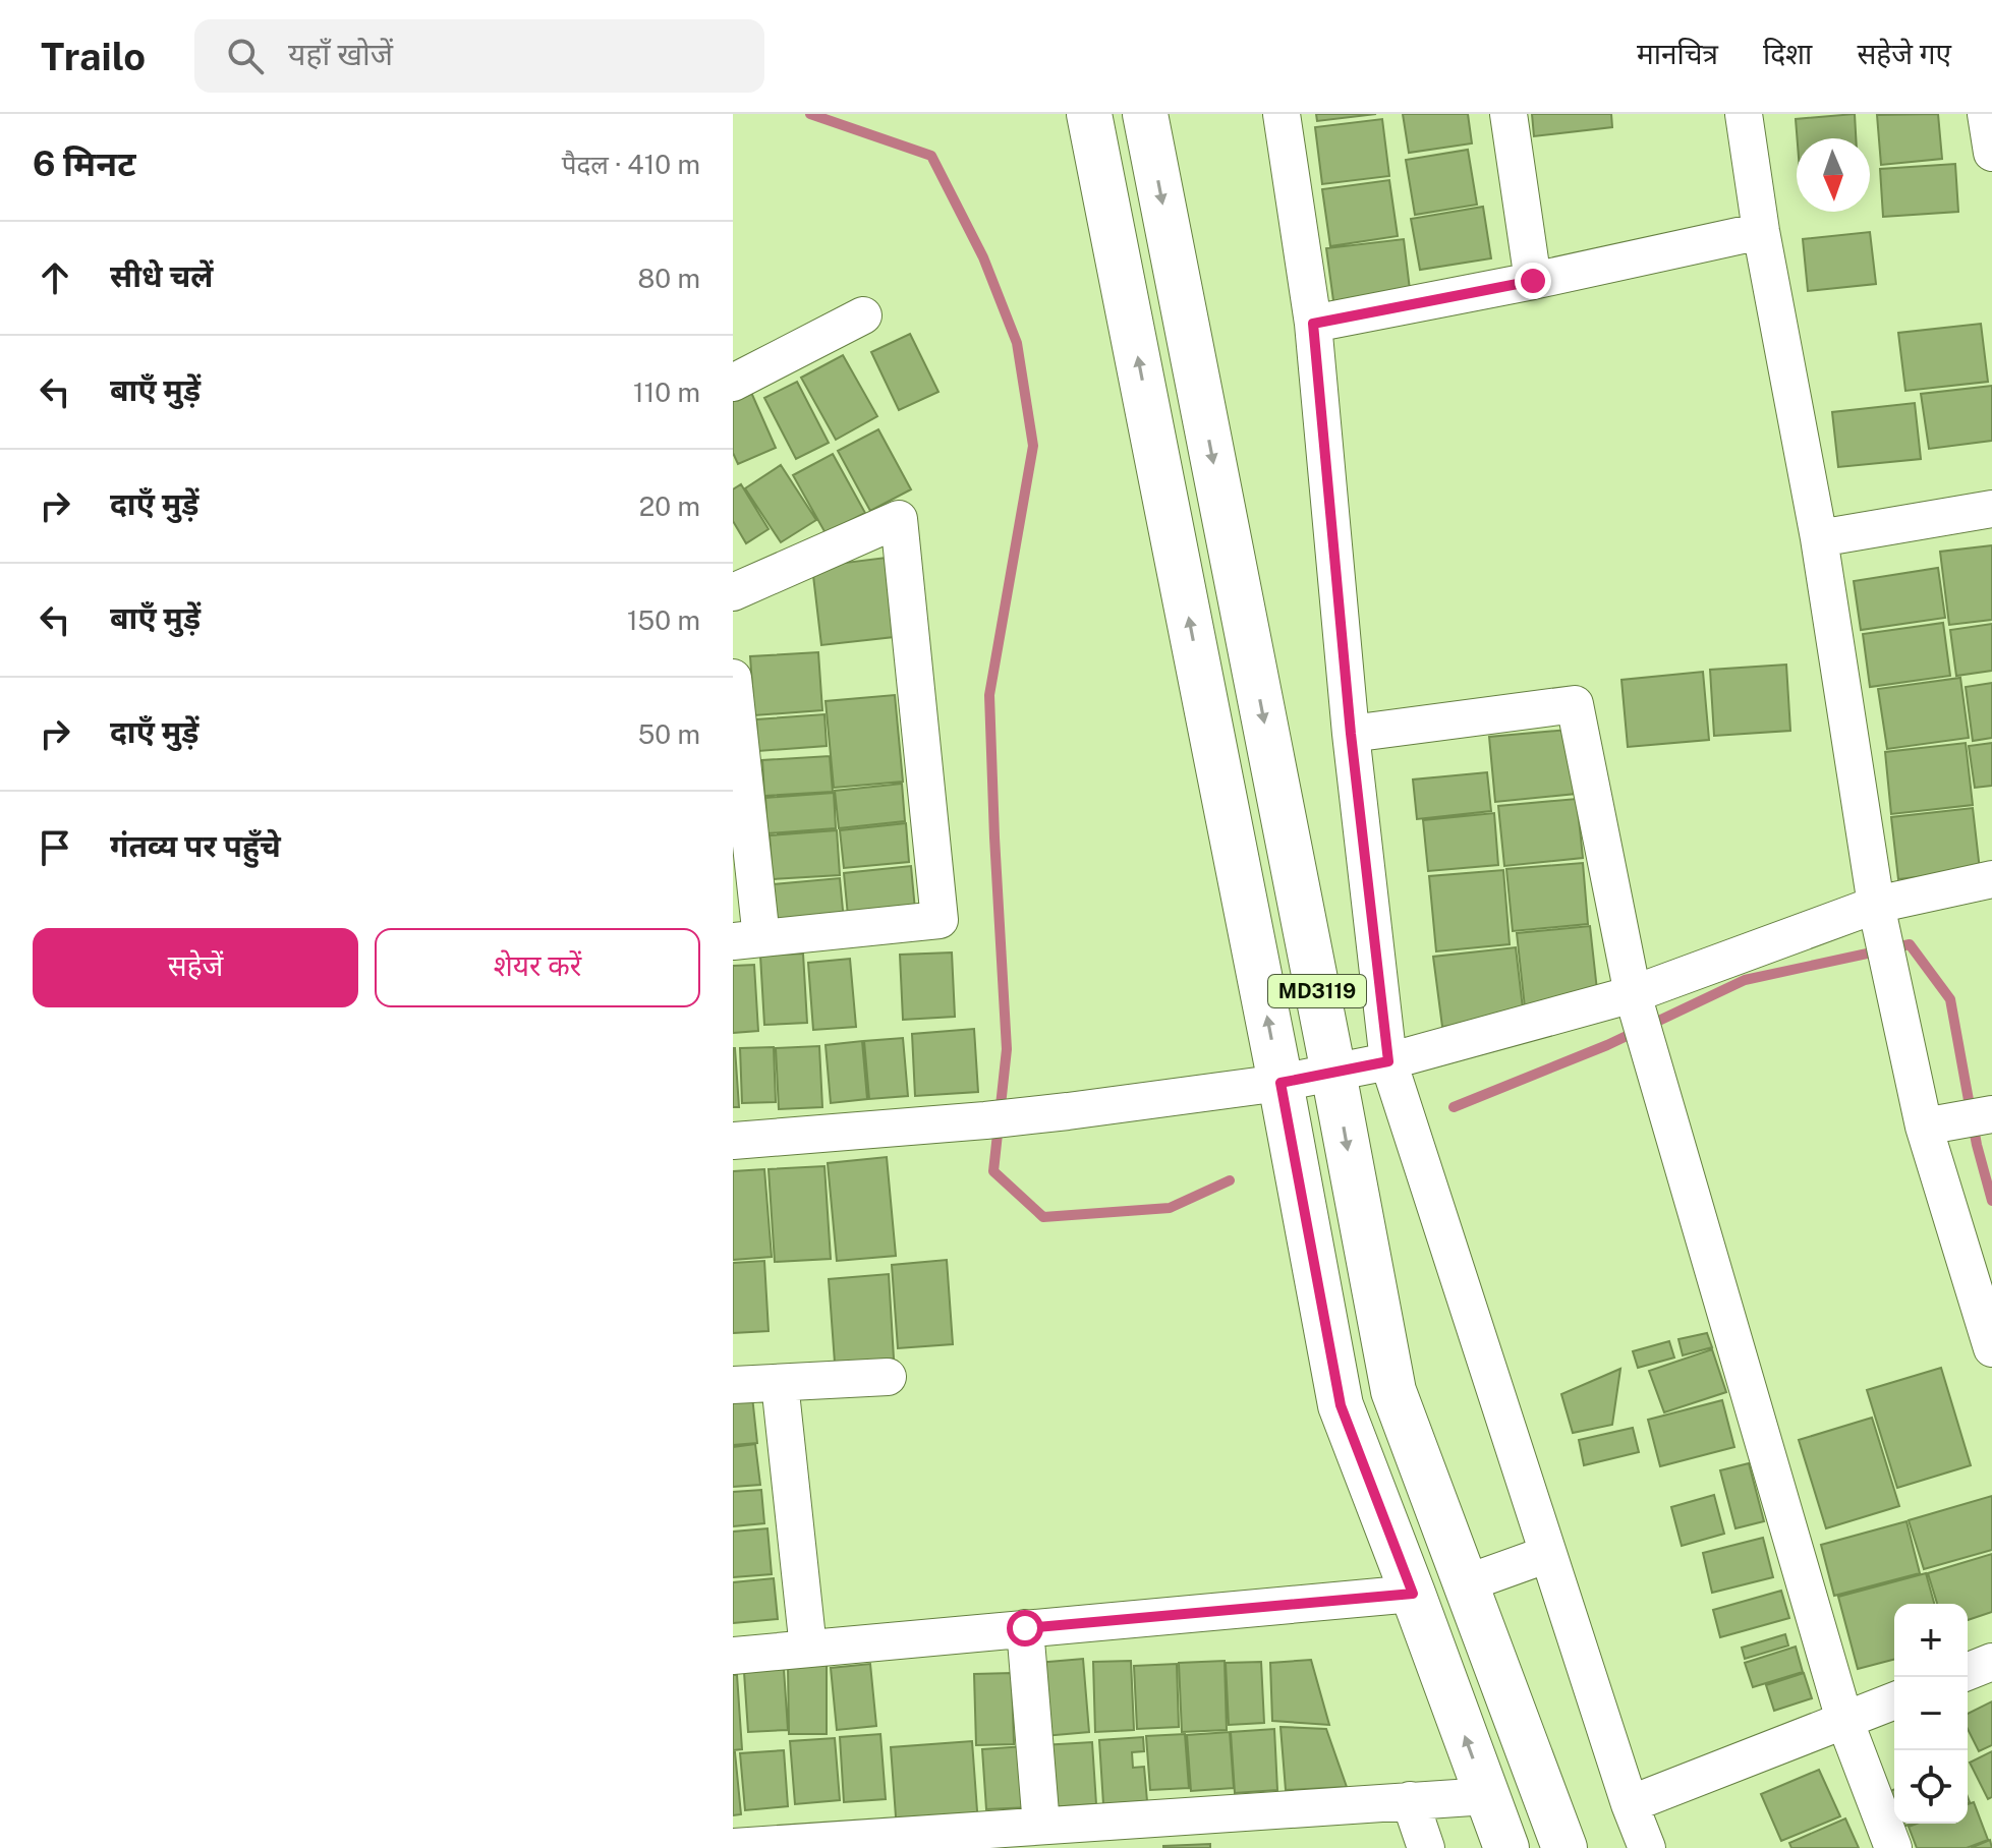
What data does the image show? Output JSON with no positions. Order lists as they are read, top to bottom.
{
  "streets": {
    "main road": ["MD3119"]
  },
  "north": "bottom",
  "page": {
    "header": "Trailo",
    "search": "यहाँ खोजें",
    "nav": ["मानचित्र", "दिशा", "सहेजे गए"],
    "heading": ["6 मिनट", "पैदल · 410 m"],
    "list": [
      ["सीधे चलें", "80 m"],
      ["बाएँ मुड़ें", "110 m"],
      ["दाएँ मुड़ें", "20 m"],
      ["बाएँ मुड़ें", "150 m"],
      ["दाएँ मुड़ें", "50 m"],
      "गंतव्य पर पहुँचे"
    ],
    "buttons": ["सहेजें", "शेयर करें"],
    "map_buttons": ["+", "−"]
  }
}
